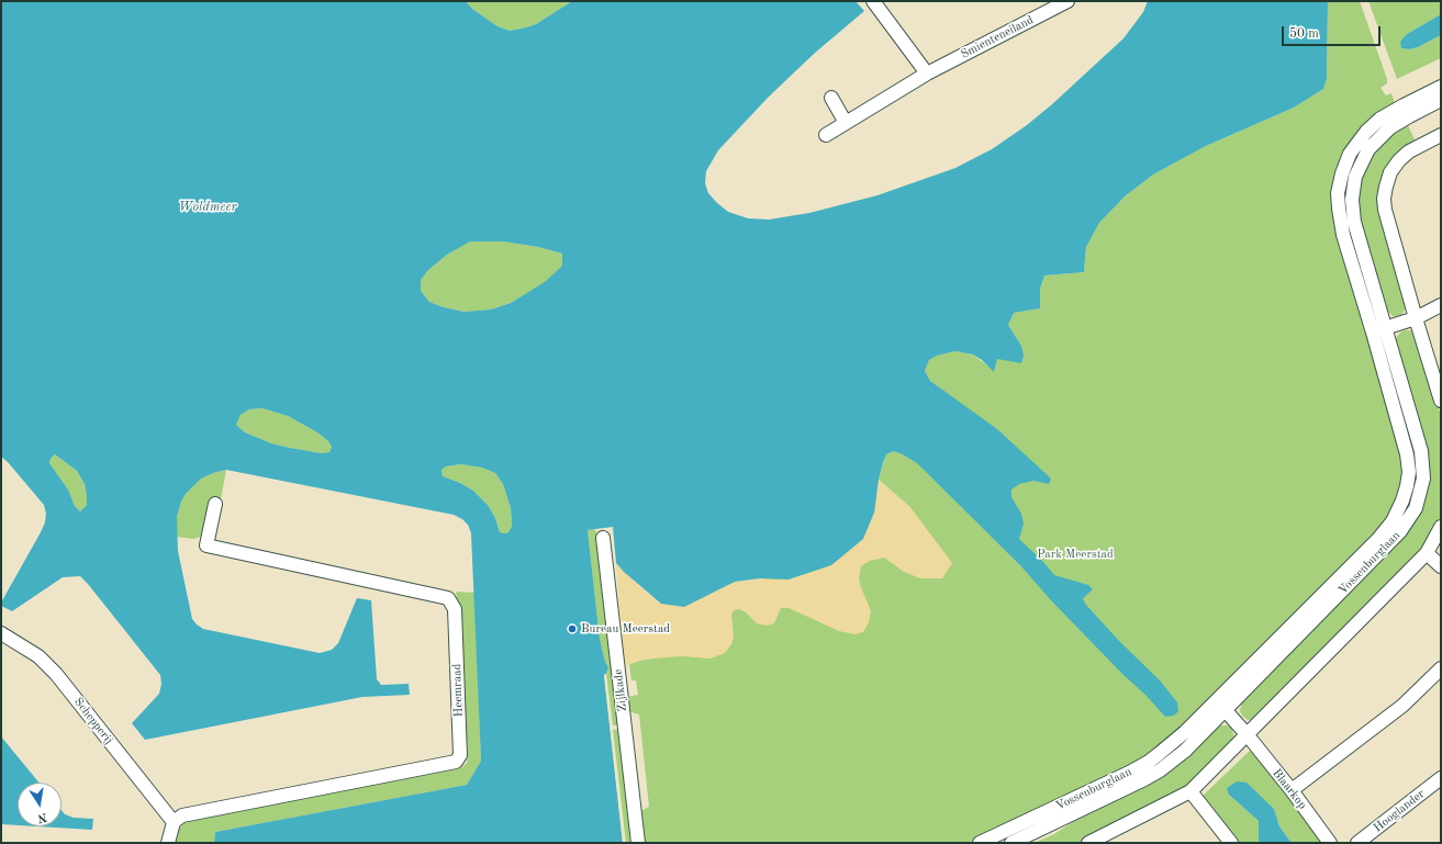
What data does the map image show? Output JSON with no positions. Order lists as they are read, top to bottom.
{
  "streets": {
    "street": [
      "Smienteneiland",
      "Vossenburglaan",
      "Heemraad",
      "Zijlkade",
      "Schepperij",
      "Blaarkop",
      "Hooglander"
    ]
  },
  "crossings": [
    ["Heemraad", "Schepperij"]
  ],
  "water": ["Woldmeer"],
  "parks": ["Park Meerstad"],
  "places": ["Bureau Meerstad"],
  "scale_bar": "50 m",
  "north": "bottom"
}
